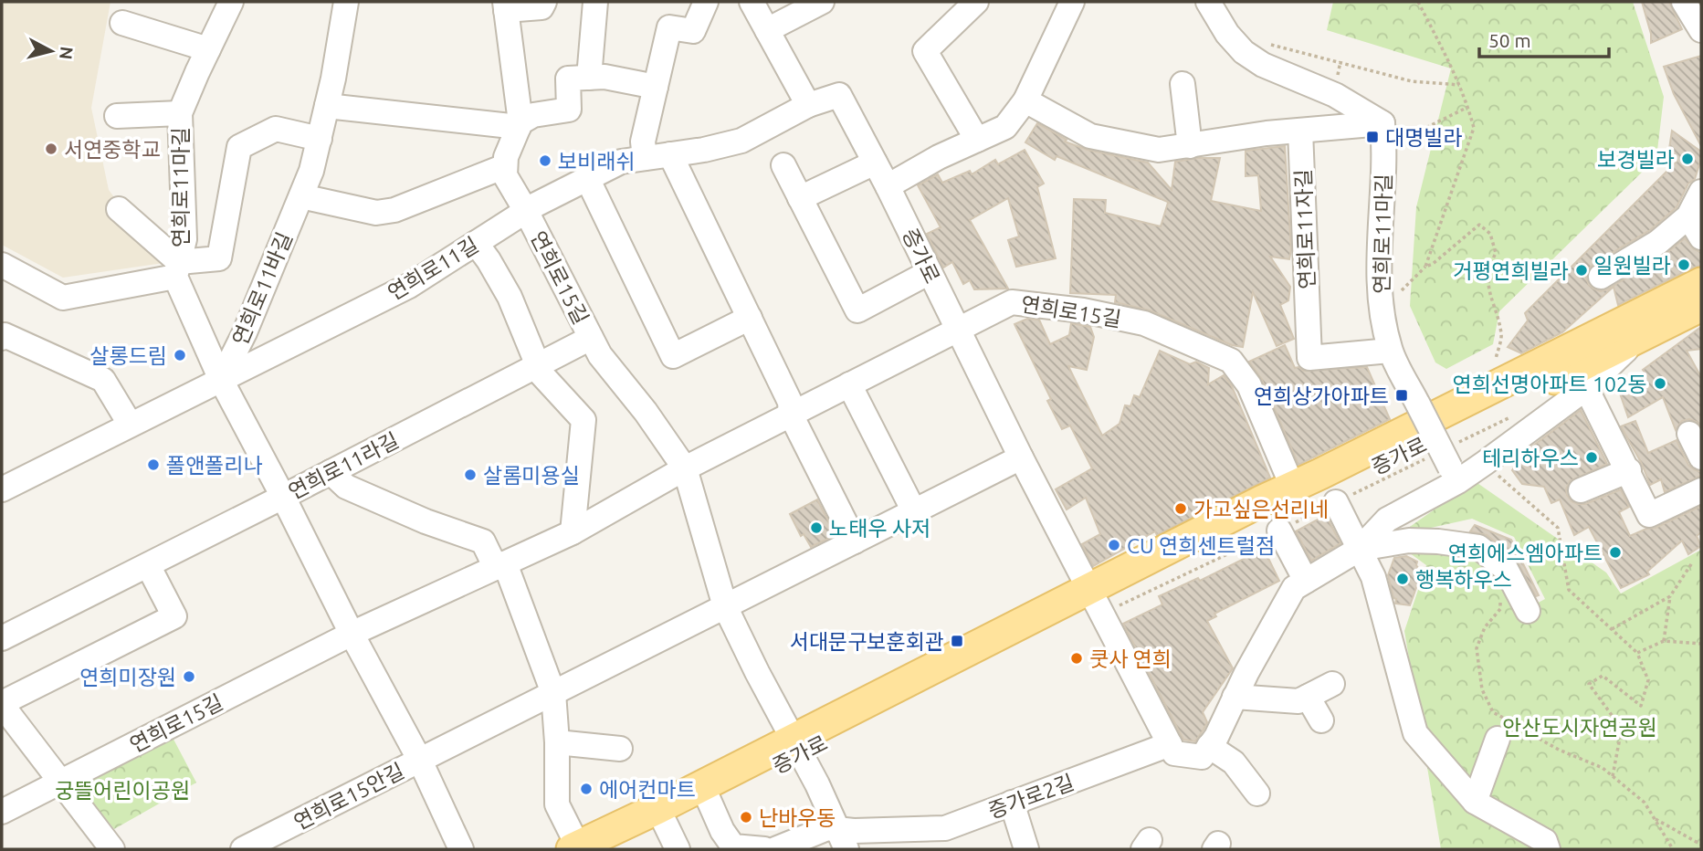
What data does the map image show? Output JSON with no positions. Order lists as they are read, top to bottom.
{
  "streets": {
    "main road": ["증가로"],
    "street": [
      "연희로11마길",
      "연희로11자길",
      "연희로11길",
      "연희로15길",
      "연희로11바길",
      "연희로11라길",
      "연희로15안길",
      "증가로2길"
    ]
  },
  "crossings": [
    ["연희로11마길", "연희로11자길"],
    ["연희로11마길", "연희로11길"],
    ["연희로11마길", "연희로11바길"],
    ["증가로", "연희로11길"],
    ["증가로", "연희로15길"],
    ["증가로", "연희로15안길"],
    ["증가로", "증가로2길"],
    ["연희로11길", "연희로15길"],
    ["연희로11길", "연희로11바길"],
    ["연희로15길", "연희로11라길"],
    ["연희로15길", "연희로15안길"]
  ],
  "parks": ["안산도시자연공원", "궁뜰어린이공원"],
  "places": {
    "transit": ["대명빌라", "연희상가아파트", "서대문구보훈회관"],
    "other": [
      "서연중학교",
      "보경빌라",
      "보비래쉬",
      "일원빌라",
      "거평연희빌라",
      "살롱드림",
      "연희선명아파트 102동",
      "테리하우스",
      "폴앤폴리나",
      "살롬미용실",
      "가고싶은선리네",
      "노태우 사저",
      "CU 연희센트럴점",
      "연희에스엠아파트",
      "행복하우스",
      "쿳사 연희",
      "연희미장원",
      "에어컨마트",
      "난바우동"
    ]
  },
  "scale_bar": "50 m",
  "north": "right"
}
